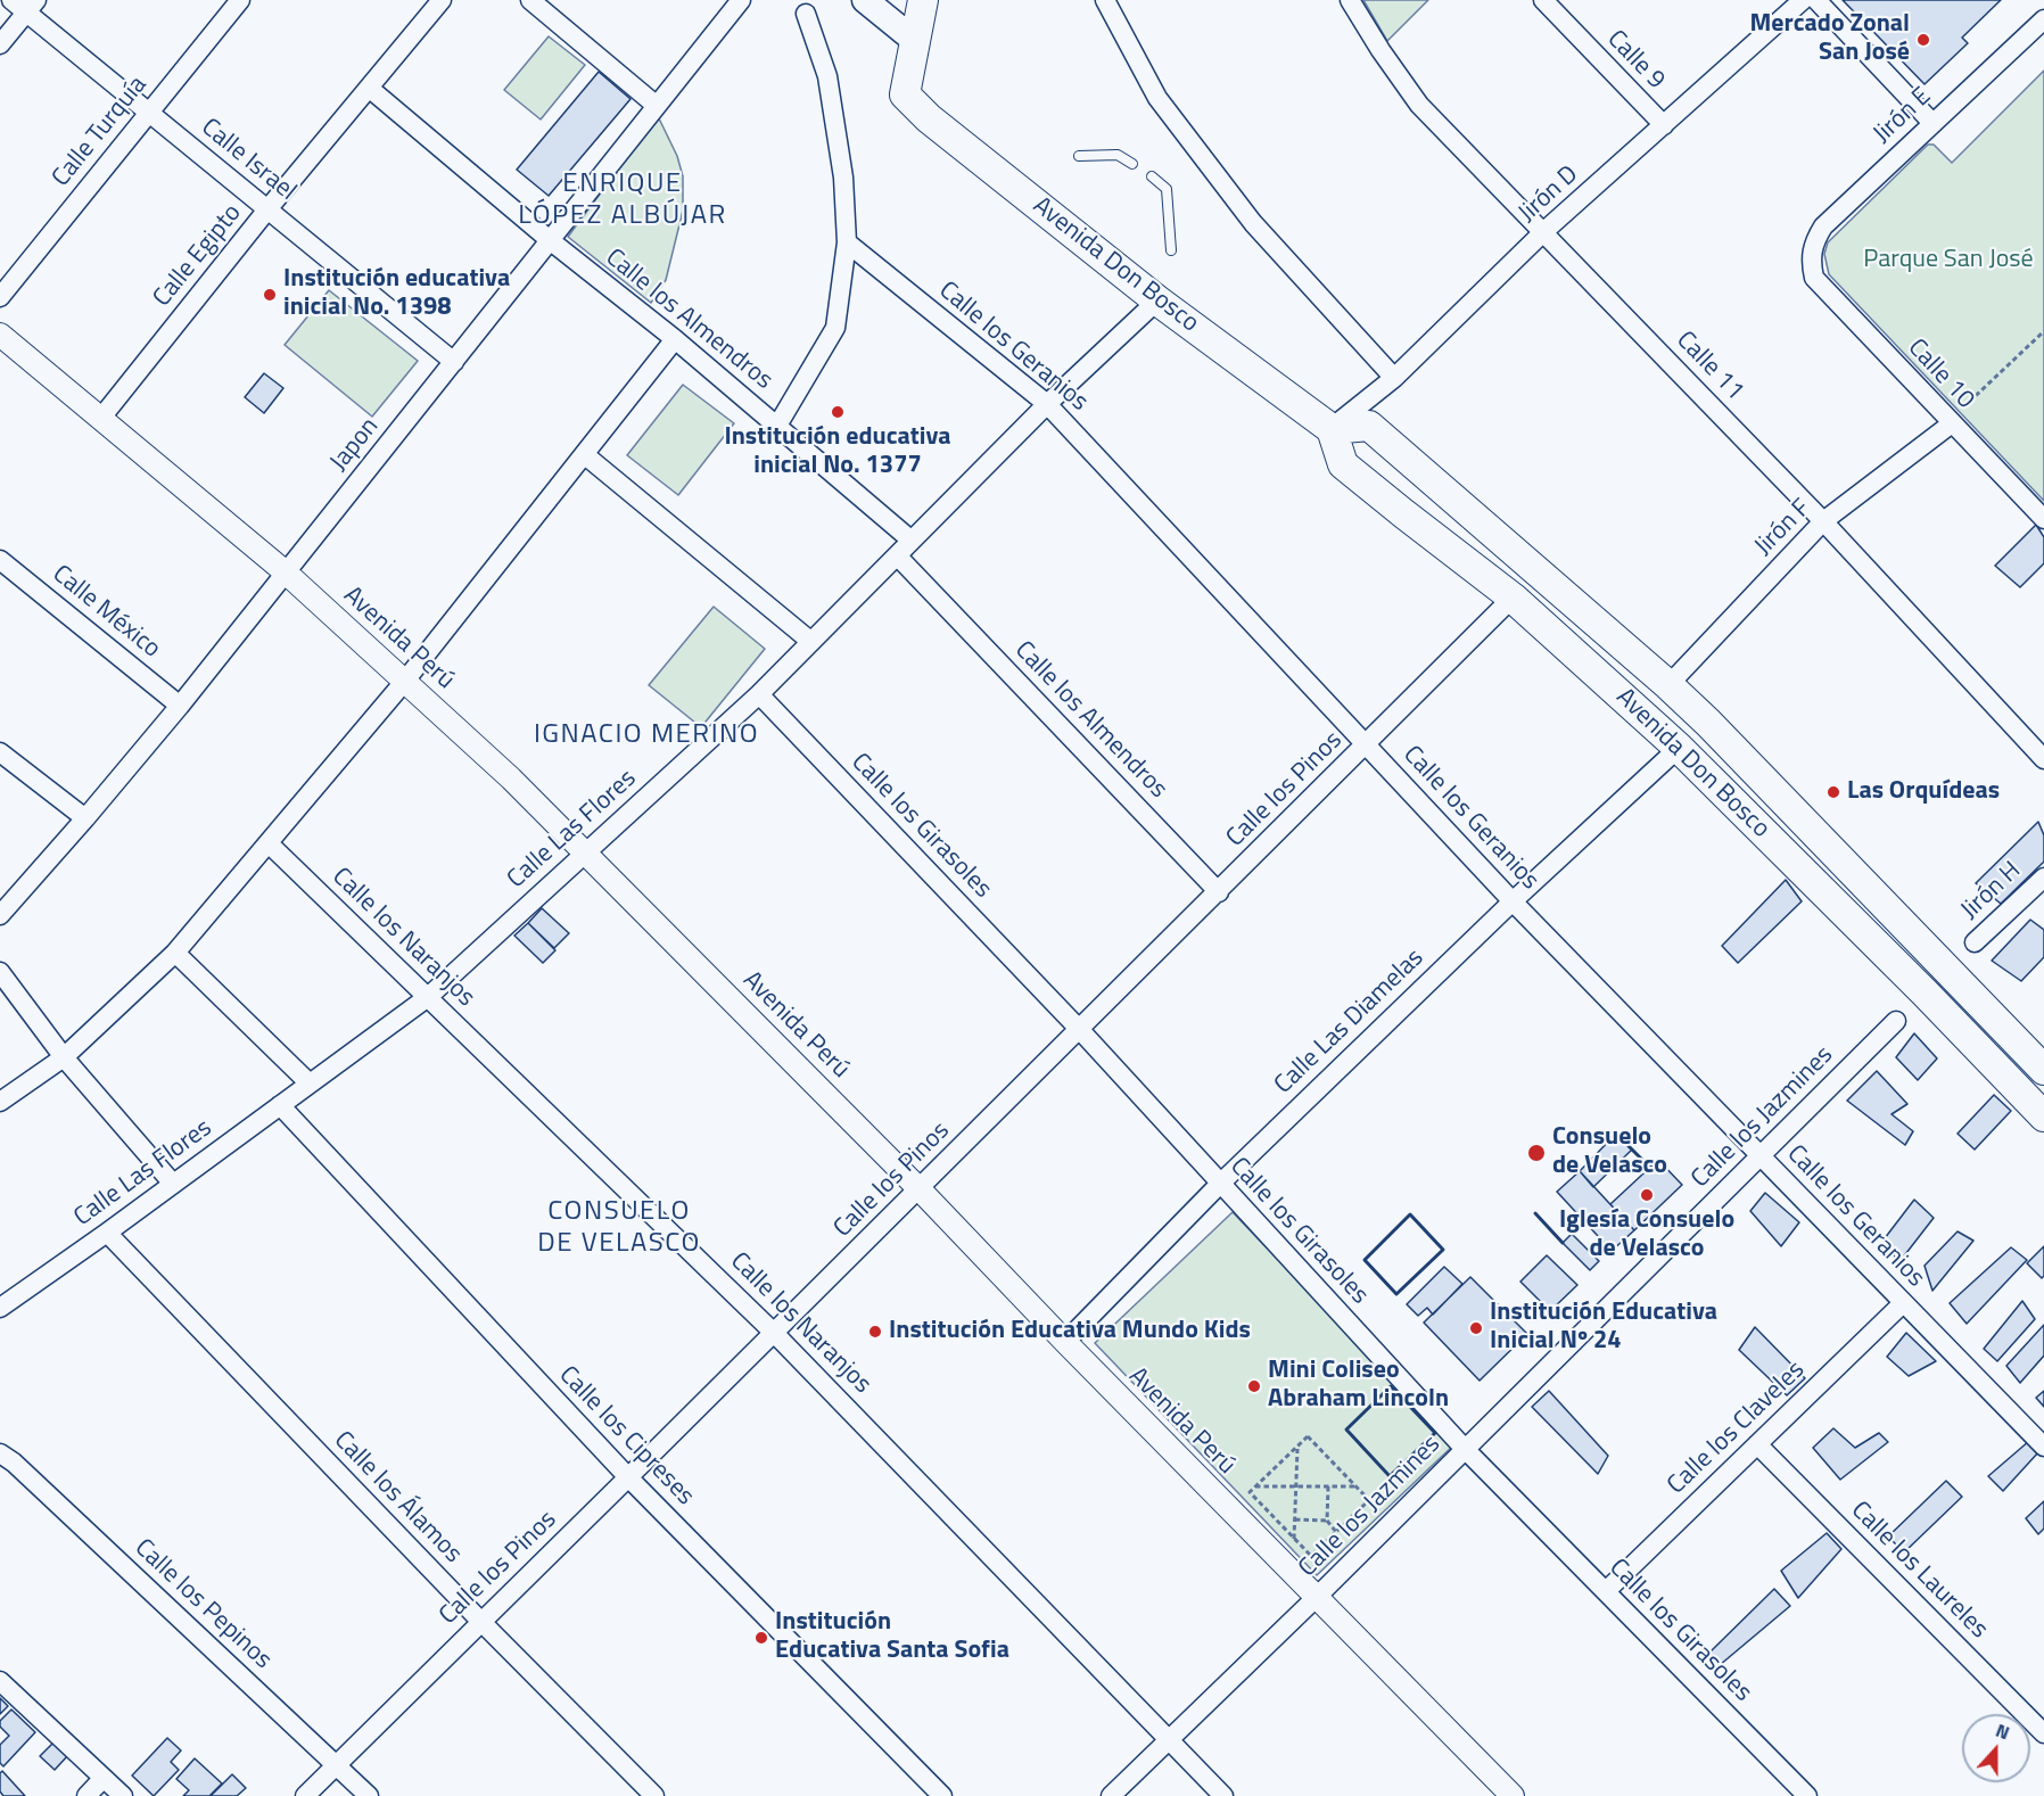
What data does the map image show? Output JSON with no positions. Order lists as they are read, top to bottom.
{
  "streets": {
    "main road": ["Avenida Don Bosco"],
    "street": [
      "Calle 9",
      "Jirón E",
      "Calle Turquía",
      "Calle Israel",
      "Jirón D",
      "Calle Egipto",
      "Calle los Almendros",
      "Calle los Geranios",
      "Calle 11",
      "Calle 10",
      "Japon",
      "Jirón F",
      "Calle México",
      "Avenida Perú",
      "Calle los Pinos",
      "Calle los Girasoles",
      "Calle Las Flores",
      "Jirón H",
      "Calle los Naranjos",
      "Calle Las Diamelas",
      "Calle los Jazmines",
      "Calle los Claveles",
      "Calle los Cipreses",
      "Calle los Álamos",
      "Calle los Laureles",
      "Calle los Pepinos"
    ]
  },
  "crossings": [
    ["Calle 9", "Jirón D"],
    ["Jirón E", "Calle 10"],
    ["Calle Turquía", "Calle Israel"],
    ["Calle Israel", "Calle Egipto"],
    ["Calle Israel", "Japon"],
    ["Jirón D", "Avenida Don Bosco"],
    ["Jirón D", "Calle 11"],
    ["Calle Egipto", "Calle los Almendros"],
    ["Calle Egipto", "Avenida Perú"],
    ["Avenida Don Bosco", "Jirón F"],
    ["Avenida Don Bosco", "Calle los Pinos"],
    ["Avenida Don Bosco", "Calle Las Flores"],
    ["Avenida Don Bosco", "Calle Las Diamelas"],
    ["Calle los Almendros", "Japon"],
    ["Calle los Almendros", "Calle los Pinos"],
    ["Calle los Almendros", "Calle Las Flores"],
    ["Calle los Geranios", "Calle los Pinos"],
    ["Calle los Geranios", "Calle Las Flores"],
    ["Calle los Geranios", "Calle Las Diamelas"],
    ["Calle los Geranios", "Calle los Jazmines"],
    ["Calle los Geranios", "Calle los Claveles"],
    ["Calle 11", "Jirón F"],
    ["Calle 10", "Jirón F"],
    ["Japon", "Calle México"],
    ["Japon", "Avenida Perú"],
    ["Avenida Perú", "Calle los Pinos"],
    ["Avenida Perú", "Calle Las Flores"],
    ["Avenida Perú", "Calle Las Diamelas"],
    ["Avenida Perú", "Calle los Jazmines"],
    ["Calle los Pinos", "Calle los Girasoles"],
    ["Calle los Pinos", "Calle los Naranjos"],
    ["Calle los Pinos", "Calle los Cipreses"],
    ["Calle los Pinos", "Calle los Álamos"],
    ["Calle los Pinos", "Calle los Pepinos"],
    ["Calle los Girasoles", "Calle Las Flores"],
    ["Calle los Girasoles", "Calle Las Diamelas"],
    ["Calle los Girasoles", "Calle los Jazmines"],
    ["Calle los Girasoles", "Calle los Claveles"],
    ["Calle Las Flores", "Calle los Naranjos"],
    ["Calle Las Flores", "Calle los Cipreses"],
    ["Calle Las Flores", "Calle los Álamos"],
    ["Calle los Naranjos", "Calle los Jazmines"],
    ["Calle los Claveles", "Calle los Laureles"]
  ],
  "districts": ["ENRIQUE LÓPEZ ALBÚJAR", "IGNACIO MERINO", "CONSUELO DE VELASCO"],
  "parks": ["Parque San José"],
  "places": [
    "Mercado Zonal San José",
    "Institución educativa inicial No. 1398",
    "Institución educativa inicial No. 1377",
    "Las Orquídeas",
    "Consuelo de Velasco",
    "Iglesía Consuelo de Velasco",
    "Institución Educativa Inicial Nº 24",
    "Institución Educativa Mundo Kids",
    "Mini Coliseo Abraham Lincoln",
    "Institución Educativa Santa Sofia"
  ],
  "north": "top"
}
